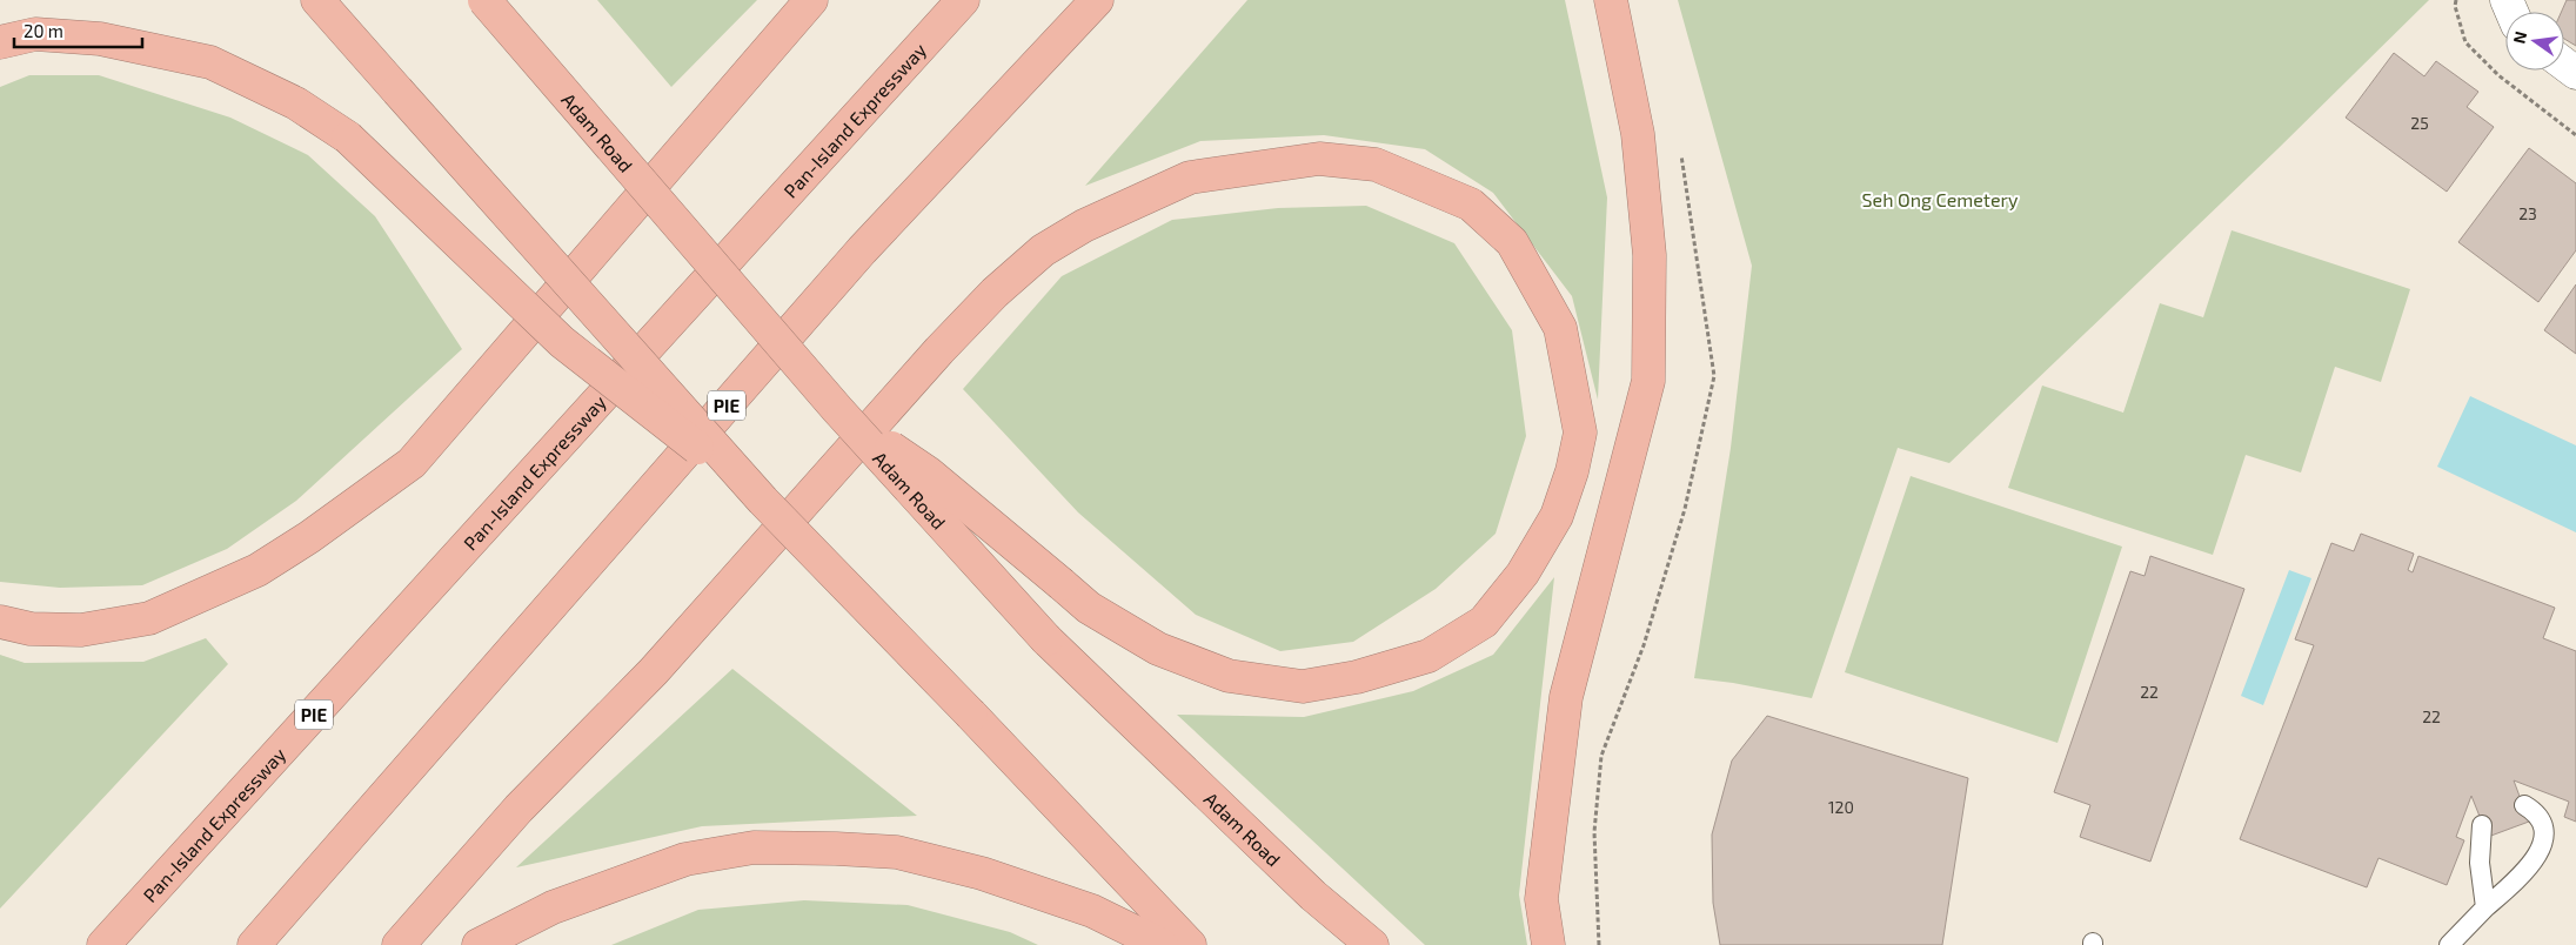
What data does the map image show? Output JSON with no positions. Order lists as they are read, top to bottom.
{
  "streets": {
    "highway": ["Pan-Island Expressway", "Adam Road", "PIE"]
  },
  "parks": ["Seh Ong Cemetery"],
  "house_numbers": [
    "25",
    "23",
    "22",
    "22",
    "120"
  ],
  "scale_bar": "20 m",
  "north": "left"
}
